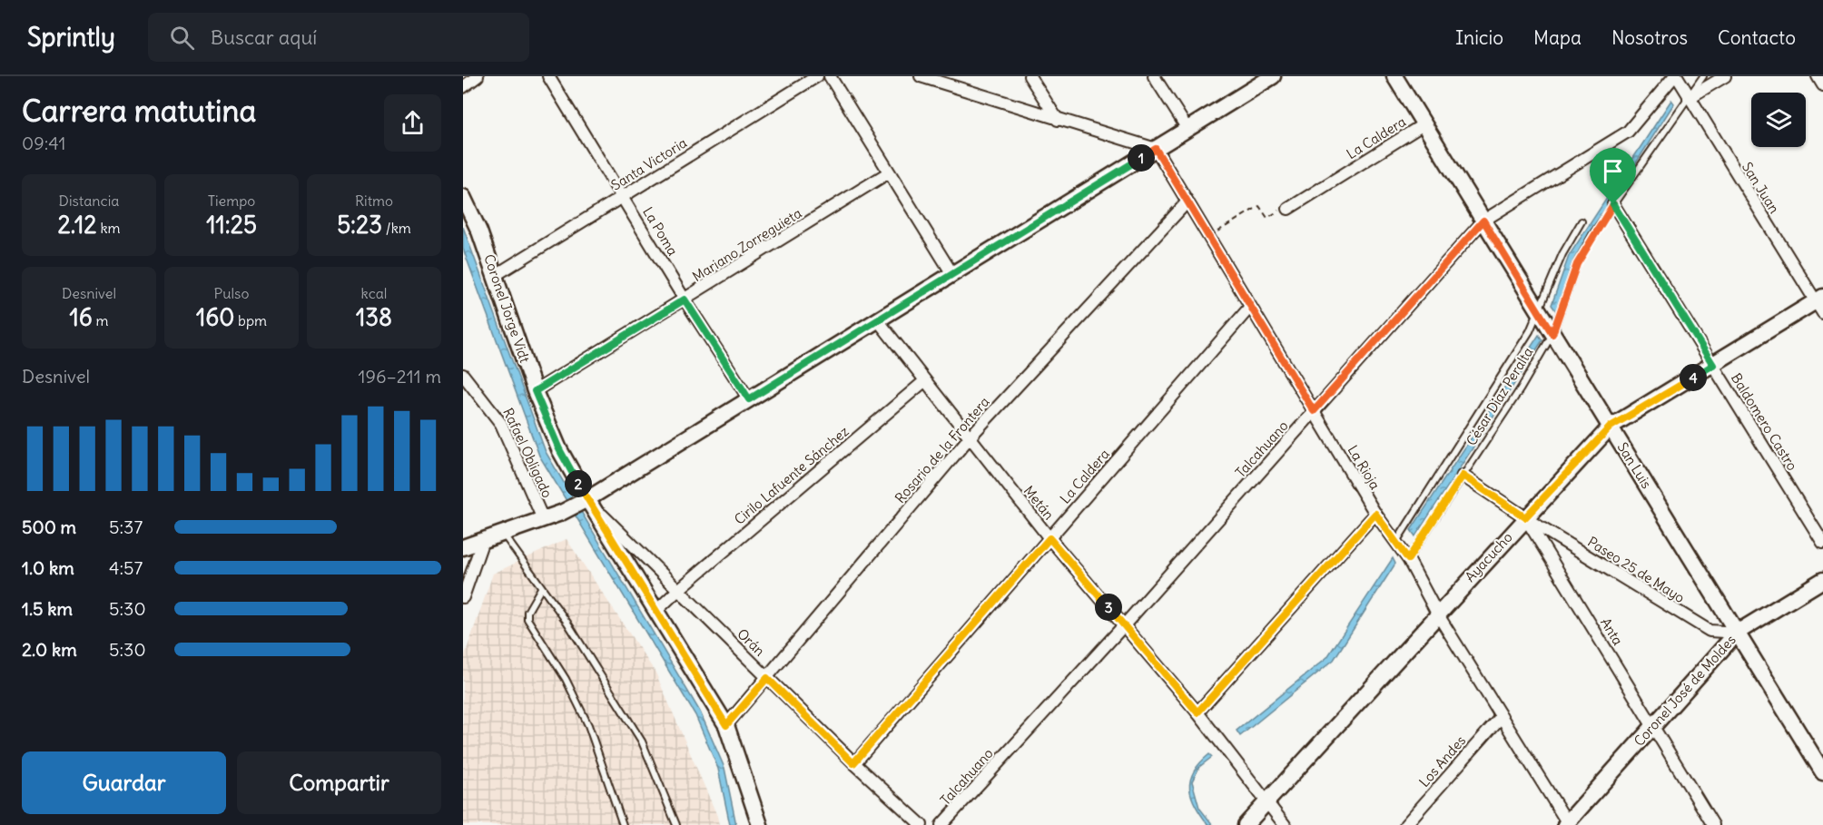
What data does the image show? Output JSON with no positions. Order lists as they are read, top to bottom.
{
  "streets": {
    "street": [
      "La Caldera",
      "Santa Victoria",
      "San Juan",
      "La Poma",
      "Mariano Zorreguieta",
      "Coronel Jorge Vidt",
      "Baldomero Castro",
      "Talcahuano",
      "Rosario de la Frontera",
      "Rafael Obligado",
      "San Luis",
      "La Rioja",
      "Cirilo Lafuente Sánchez",
      "Metán",
      "Ayacucho",
      "Paseo 25 de Mayo",
      "Anta",
      "Orán",
      "Coronel José de Moldes",
      "Los Andes"
    ],
    "lane": ["César Díaz Peralta"]
  },
  "crossings": [
    ["La Caldera", "San Luis"],
    ["La Caldera", "La Rioja"],
    ["La Caldera", "Metán"],
    ["La Caldera", "Orán"],
    ["Santa Victoria", "La Poma"],
    ["Santa Victoria", "Coronel Jorge Vidt"],
    ["San Juan", "César Díaz Peralta"],
    ["San Juan", "Talcahuano"],
    ["San Juan", "Ayacucho"],
    ["La Poma", "Mariano Zorreguieta"],
    ["Mariano Zorreguieta", "Coronel Jorge Vidt"],
    ["Coronel Jorge Vidt", "Rosario de la Frontera"],
    ["Coronel Jorge Vidt", "Cirilo Lafuente Sánchez"],
    ["Coronel Jorge Vidt", "Orán"],
    ["César Díaz Peralta", "Baldomero Castro"],
    ["César Díaz Peralta", "San Luis"],
    ["César Díaz Peralta", "La Rioja"],
    ["César Díaz Peralta", "Anta"],
    ["Baldomero Castro", "Ayacucho"],
    ["Talcahuano", "San Luis"],
    ["Talcahuano", "La Rioja"],
    ["Talcahuano", "Metán"],
    ["Rosario de la Frontera", "La Rioja"],
    ["Rosario de la Frontera", "Metán"],
    ["Rosario de la Frontera", "Orán"],
    ["San Luis", "Ayacucho"],
    ["San Luis", "Paseo 25 de Mayo"],
    ["San Luis", "Coronel José de Moldes"],
    ["La Rioja", "Ayacucho"],
    ["La Rioja", "Coronel José de Moldes"],
    ["La Rioja", "Los Andes"],
    ["Cirilo Lafuente Sánchez", "Metán"],
    ["Cirilo Lafuente Sánchez", "Orán"],
    ["Metán", "Ayacucho"],
    ["Ayacucho", "Paseo 25 de Mayo"],
    ["Ayacucho", "Anta"],
    ["Paseo 25 de Mayo", "Anta"],
    ["Paseo 25 de Mayo", "Coronel José de Moldes"],
    ["Anta", "Coronel José de Moldes"]
  ],
  "page": {
    "header": "Sprintly",
    "search": "Buscar aquí",
    "nav": [
      "Inicio",
      "Mapa",
      "Nosotros",
      "Contacto"
    ],
    "heading": ["Carrera matutina", "09:41"],
    "pins": [
      "1",
      "4",
      "2",
      "3"
    ],
    "stats": [
      ["Distancia", "2.12 km"],
      ["Tiempo", "11:25"],
      ["Ritmo", "5:23 /km"],
      ["Desnivel", "16 m"],
      ["Pulso", "160 bpm"],
      ["kcal", "138"]
    ],
    "chart": ["Desnivel", "196–211 m"],
    "list": [
      {
        "name": "500 m",
        "note": "5:37"
      },
      {
        "name": "1.0 km",
        "note": "4:57"
      },
      {
        "name": "1.5 km",
        "note": "5:30"
      },
      {
        "name": "2.0 km",
        "note": "5:30"
      }
    ],
    "buttons": ["Guardar", "Compartir"]
  }
}
